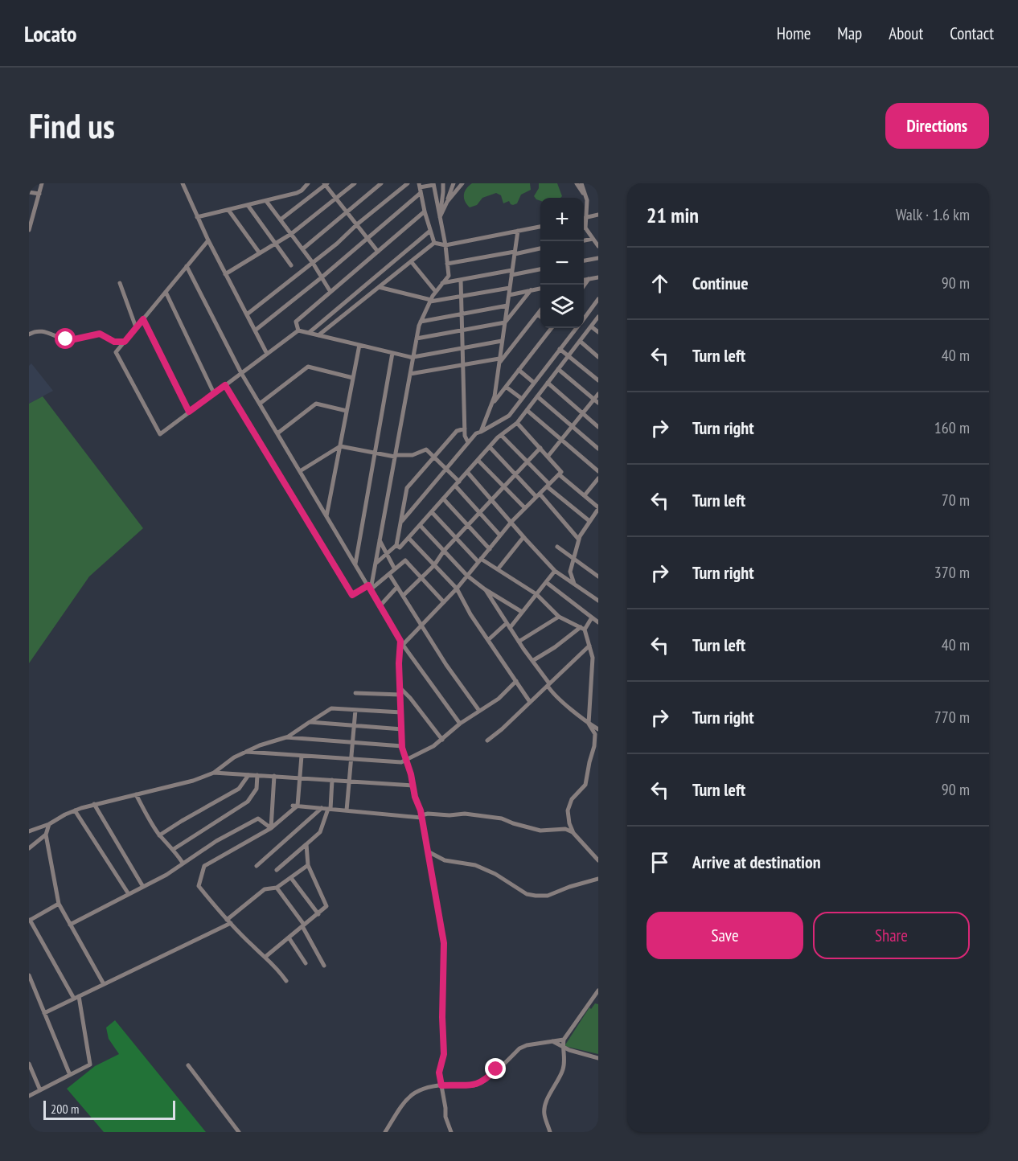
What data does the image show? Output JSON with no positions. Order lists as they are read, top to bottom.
{
  "scale_bar": "200 m",
  "page": {
    "header": "Locato",
    "nav": [
      "Home",
      "Map",
      "About",
      "Contact"
    ],
    "buttons": [
      "Directions",
      ["Save", "Share"]
    ],
    "title": "Find us",
    "heading": ["21 min", "Walk · 1.6 km"],
    "map_buttons": ["+", "−"],
    "list": [
      ["Continue", "90 m"],
      ["Turn left", "40 m"],
      ["Turn right", "160 m"],
      ["Turn left", "70 m"],
      ["Turn right", "370 m"],
      ["Turn left", "40 m"],
      ["Turn right", "770 m"],
      ["Turn left", "90 m"],
      "Arrive at destination"
    ],
    "scale": "200 m"
  }
}
